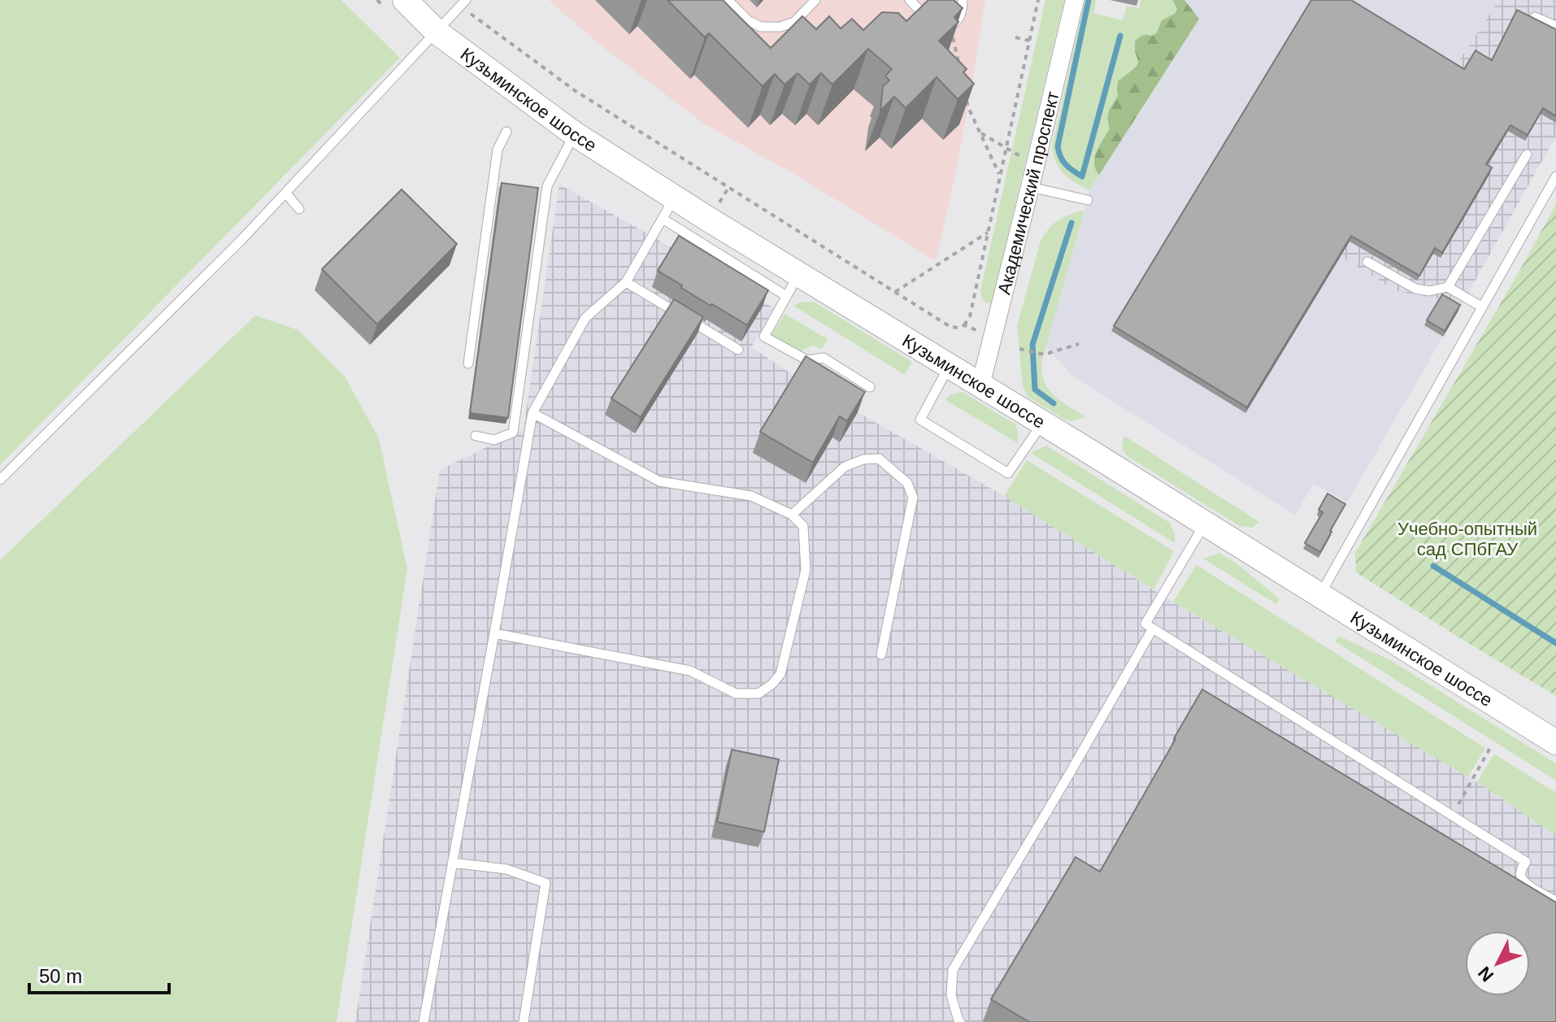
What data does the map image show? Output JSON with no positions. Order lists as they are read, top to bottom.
{
  "streets": {
    "main road": ["Кузьминское шоссе"],
    "street": ["Академический проспект"]
  },
  "crossings": [
    ["Кузьминское шоссе", "Академический проспект"]
  ],
  "parks": ["Учебно-опытный сад СПбГАУ"],
  "scale_bar": "50 m",
  "north": "bottom left"
}
